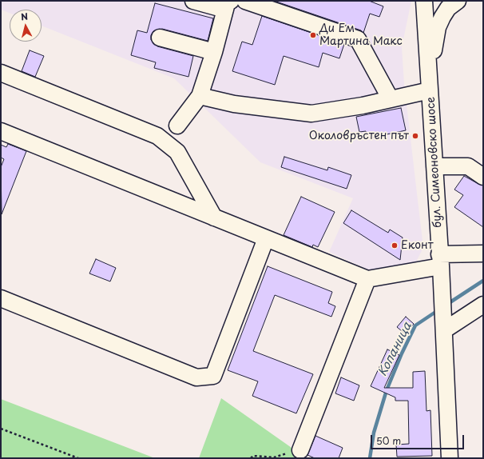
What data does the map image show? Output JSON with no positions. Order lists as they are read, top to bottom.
{
  "streets": {
    "street": ["бул. Симеоновско шосе"]
  },
  "water": ["Копаница"],
  "places": ["Ди Ем Мартина Макс", "Околовръстен път", "Еконт"],
  "scale_bar": "50 m",
  "north": "top"
}
